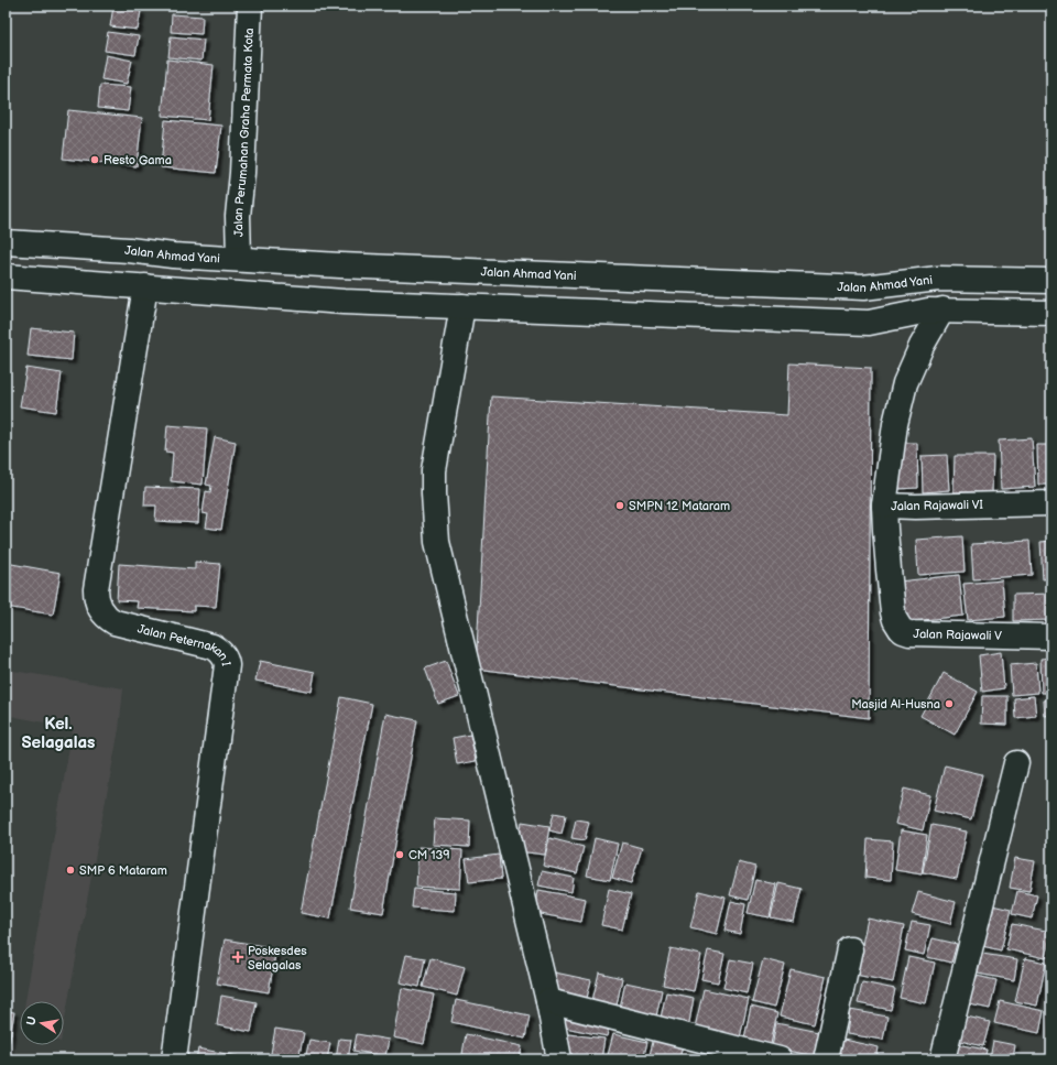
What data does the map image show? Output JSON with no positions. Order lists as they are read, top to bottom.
{
  "streets": {
    "main road": [
      "Jalan Perumahan Graha Permata Kota",
      "Jalan Ahmad Yani",
      "Jalan Rajawali VI",
      "Jalan Rajawali V",
      "Jalan Peternakan I"
    ]
  },
  "crossings": [
    ["Jalan Perumahan Graha Permata Kota", "Jalan Ahmad Yani"],
    ["Jalan Rajawali VI", "Jalan Rajawali V"]
  ],
  "districts": ["Kel. Selagalas"],
  "places": {
    "other": [
      "Resto Gama",
      "SMPN 12 Mataram",
      "Masjid Al-Husna",
      "CM 139",
      "SMP 6 Mataram"
    ],
    "health": ["Poskesdes Selagalas"]
  },
  "north": "left"
}
